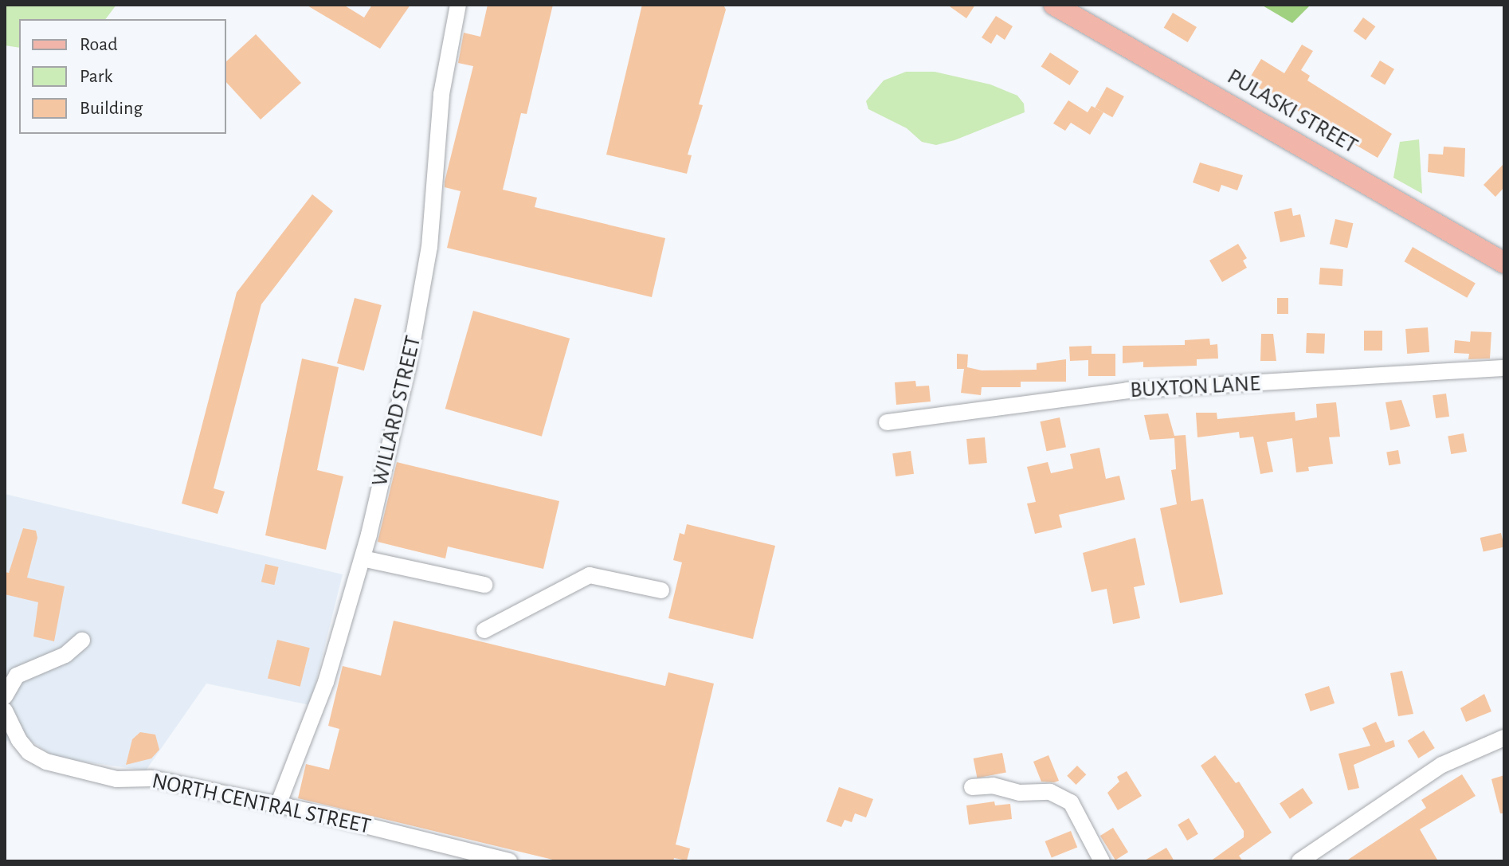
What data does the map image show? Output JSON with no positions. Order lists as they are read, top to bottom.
{
  "streets": {
    "main road": ["PULASKI STREET"],
    "street": ["BUXTON LANE", "WILLARD STREET", "NORTH CENTRAL STREET"]
  },
  "crossings": [
    ["WILLARD STREET", "NORTH CENTRAL STREET"]
  ],
  "legend": ["Road", "Park", "Building"]
}
